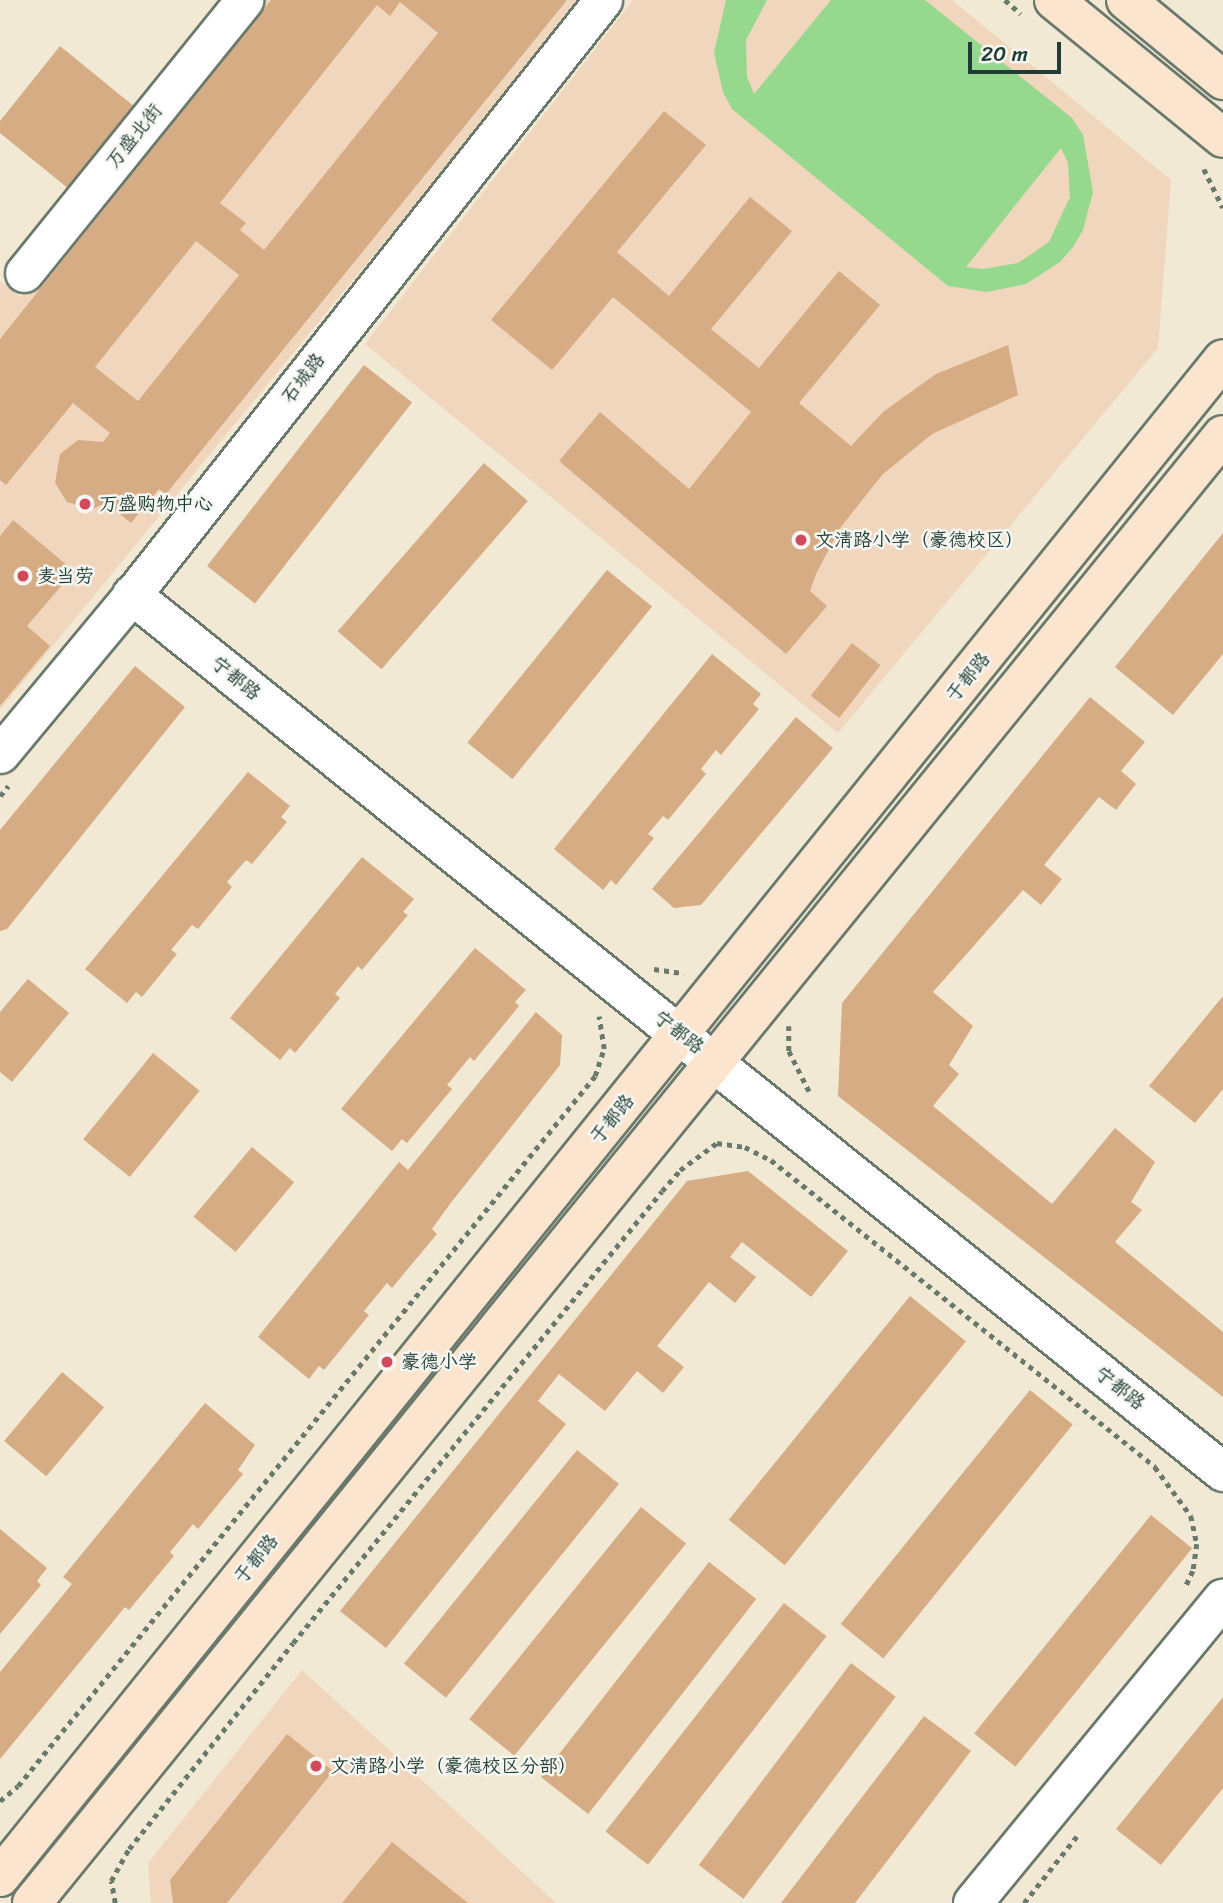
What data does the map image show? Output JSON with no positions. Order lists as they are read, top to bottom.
{
  "streets": {
    "main road": ["于都路"],
    "street": ["万盛北街", "石城路", "宁都路"]
  },
  "crossings": [
    ["石城路", "宁都路"],
    ["于都路", "宁都路"]
  ],
  "places": [
    "万盛购物中心",
    "文清路小学（豪德校区）",
    "麦当劳",
    "豪德小学",
    "文清路小学（豪德校区分部）"
  ],
  "scale_bar": "20 m"
}
